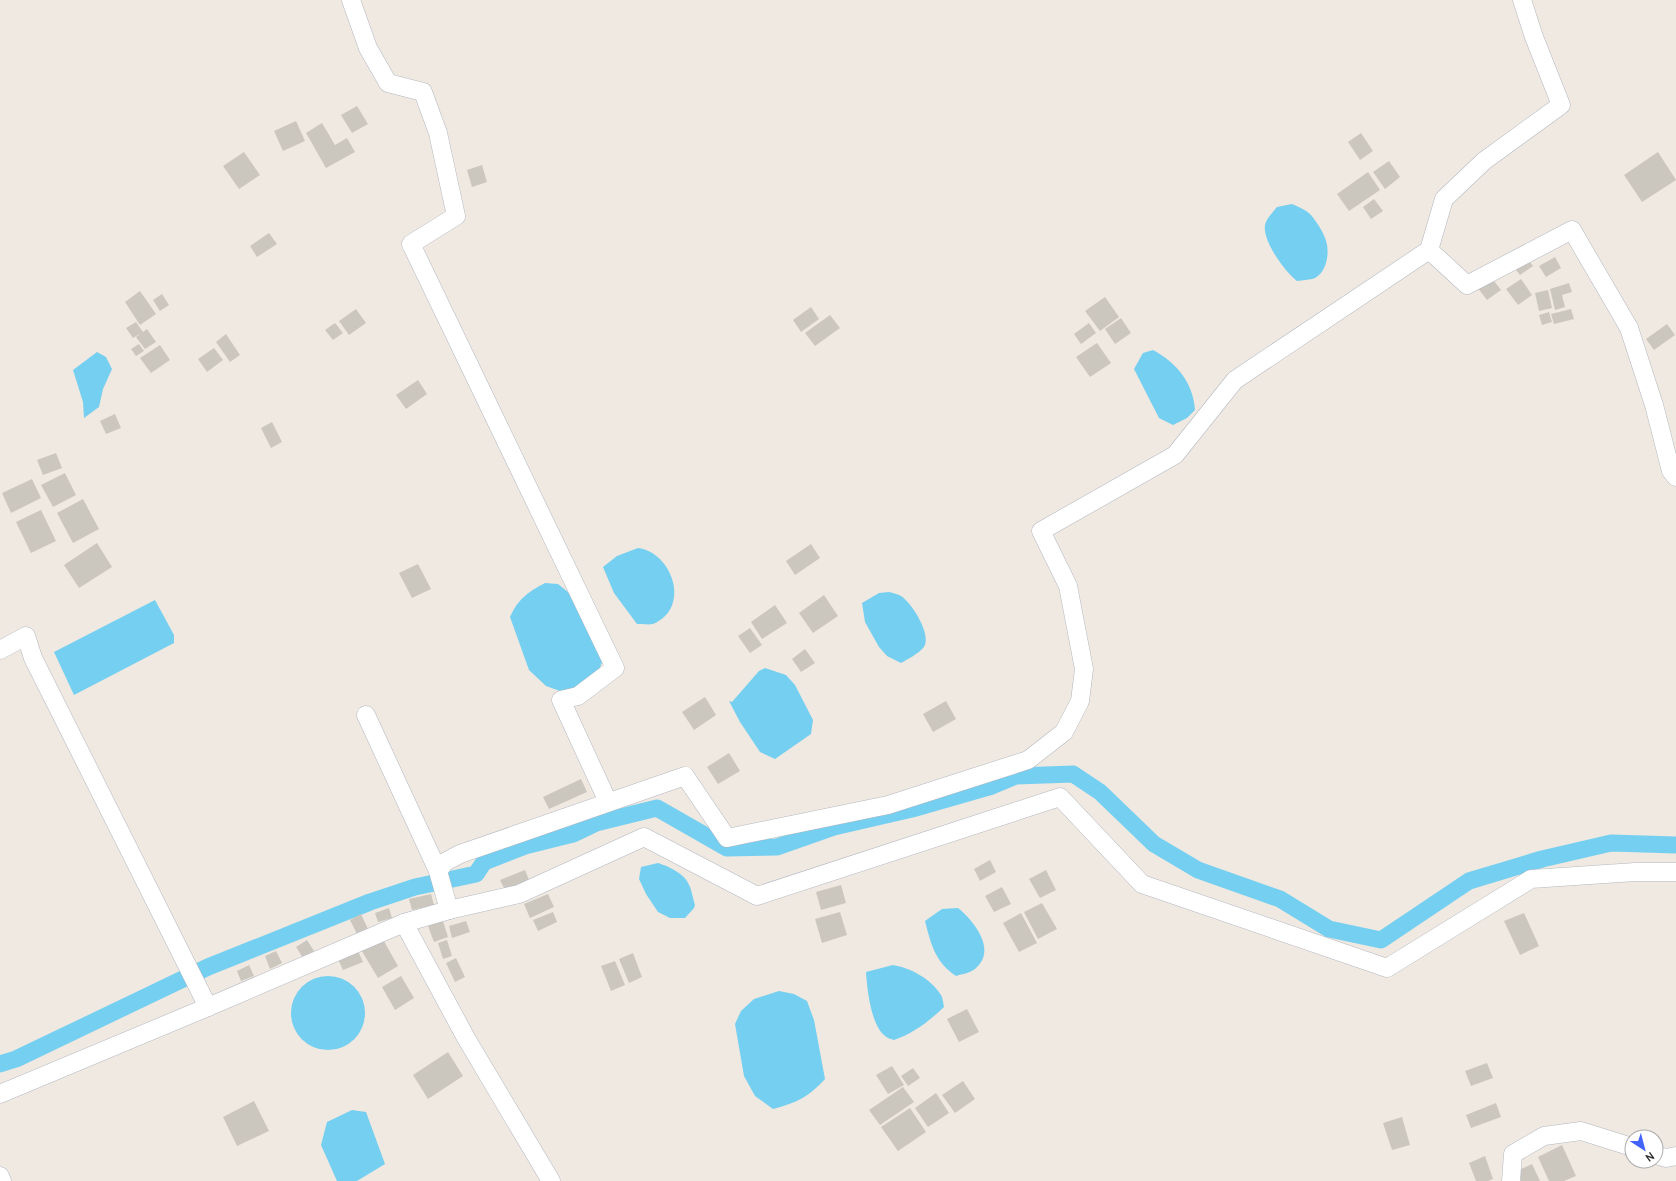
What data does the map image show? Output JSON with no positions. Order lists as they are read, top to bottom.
{
  "north": "bottom right"
}
